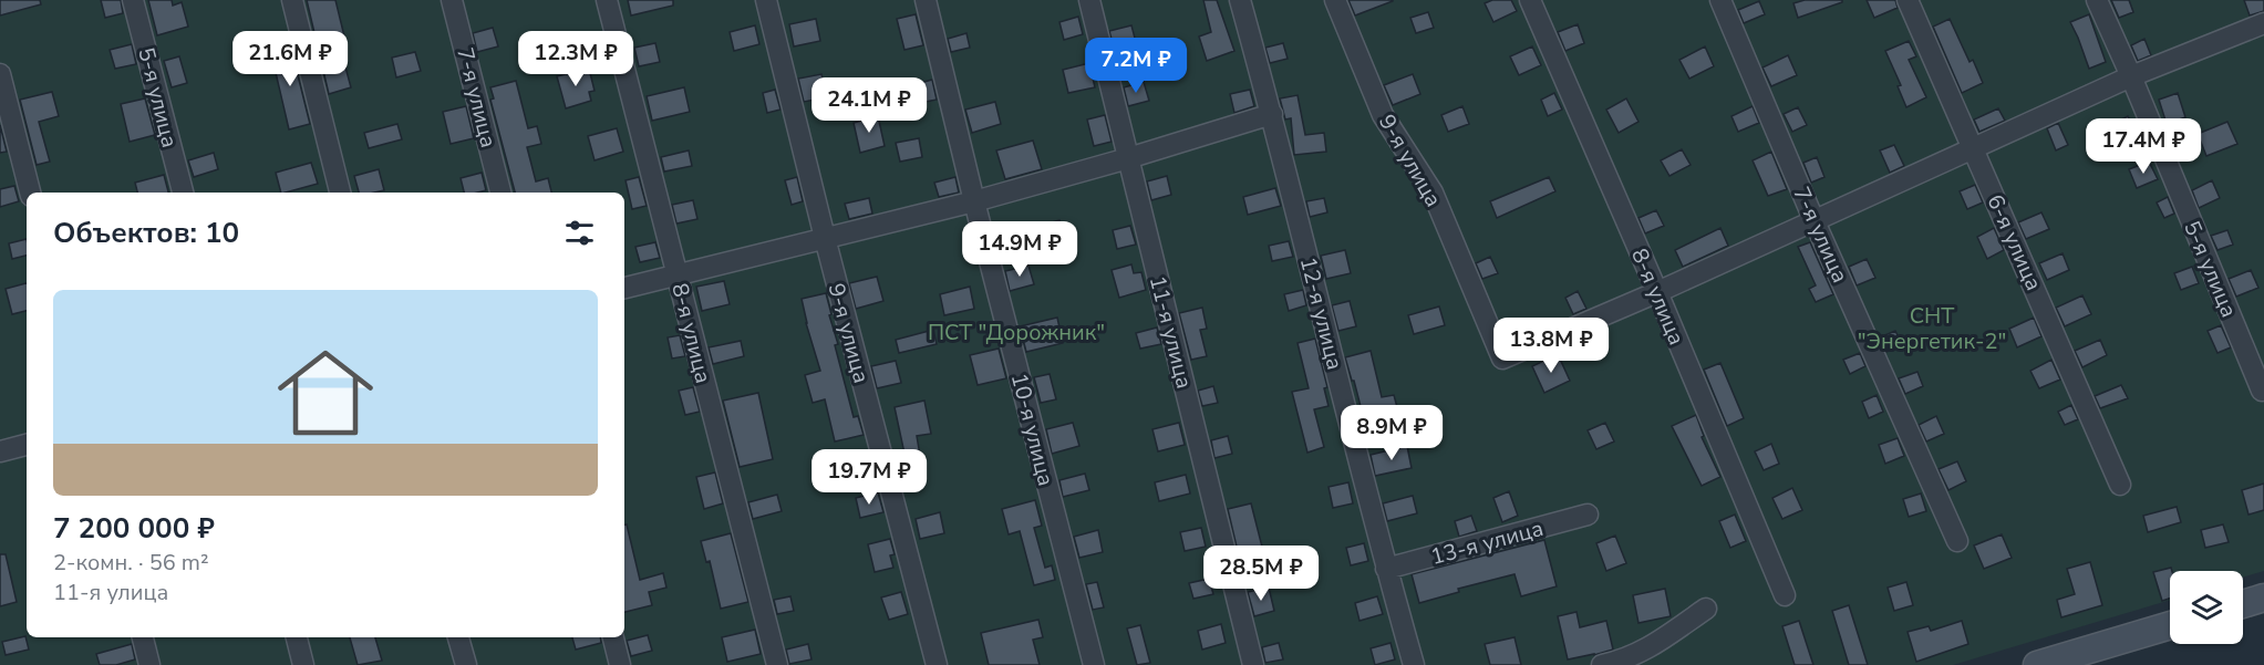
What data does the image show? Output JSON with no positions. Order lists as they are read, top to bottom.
{
  "streets": {
    "street": [
      "5-я улица",
      "7-я улица",
      "9-я улица",
      "6-я улица",
      "8-я улица",
      "12-я улица",
      "11-я улица",
      "10-я улица",
      "13-я улица"
    ]
  },
  "crossings": [
    ["9-я улица", "8-я улица"],
    ["12-я улица", "13-я улица"]
  ],
  "parks": ["СHТ \"Энергетик-2\"", "ПСТ \"Дорожник\""],
  "page": {
    "price": [
      "21.6M ₽",
      "12.3M ₽",
      "7.2M ₽",
      "24.1M ₽",
      "17.4M ₽",
      "14.9M ₽",
      "13.8M ₽",
      "8.9M ₽",
      "19.7M ₽",
      "28.5M ₽"
    ],
    "heading": "Объектов: 10",
    "list": [
      {
        "name": "7 200 000 ₽",
        "note": "2-комн. · 56 m² · 11-я улица"
      }
    ]
  }
}
